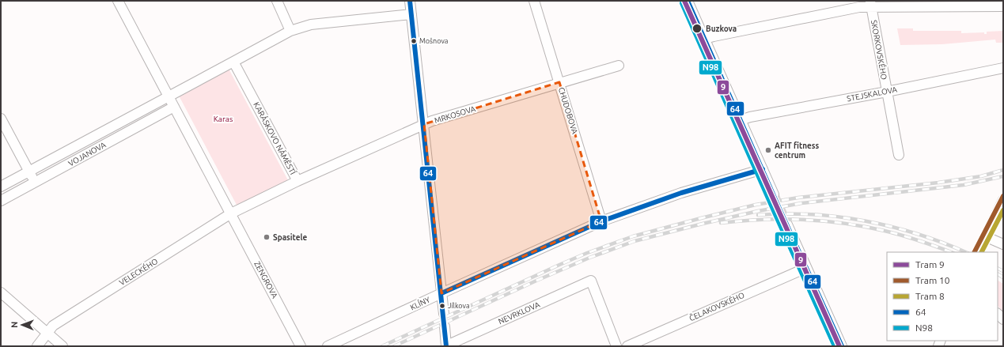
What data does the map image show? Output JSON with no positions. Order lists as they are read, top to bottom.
{
  "streets": {
    "street": [
      "SKORKOVSKÉHO",
      "STEJSKALOVA",
      "CHUDOBOVA",
      "MRKOSOVA",
      "KARÁSKOVO NÁMĚSTÍ",
      "VOJANOVA",
      "VELECKÉHO",
      "ZENGROVA",
      "KLÍNY",
      "ČELAKOVSKÉHO",
      "NEVRKLOVA"
    ]
  },
  "crossings": [
    ["SKORKOVSKÉHO", "STEJSKALOVA"],
    ["CHUDOBOVA", "MRKOSOVA"],
    ["CHUDOBOVA", "KLÍNY"],
    ["MRKOSOVA", "KARÁSKOVO NÁMĚSTÍ"],
    ["KARÁSKOVO NÁMĚSTÍ", "VELECKÉHO"],
    ["KARÁSKOVO NÁMĚSTÍ", "ZENGROVA"],
    ["VELECKÉHO", "ZENGROVA"]
  ],
  "parks": ["Karas"],
  "places": [
    "Buzkova",
    "Mošnova",
    "AFIT fitness centrum",
    "Spasitele",
    "Jílkova"
  ],
  "lines": [
    "tram line 9",
    "transit line 64",
    "transit line N98",
    "tram line 10",
    "tram line 8"
  ],
  "legend": [
    "Tram 9",
    "Tram 10",
    "Tram 8",
    "64",
    "N98"
  ],
  "north": "left"
}
